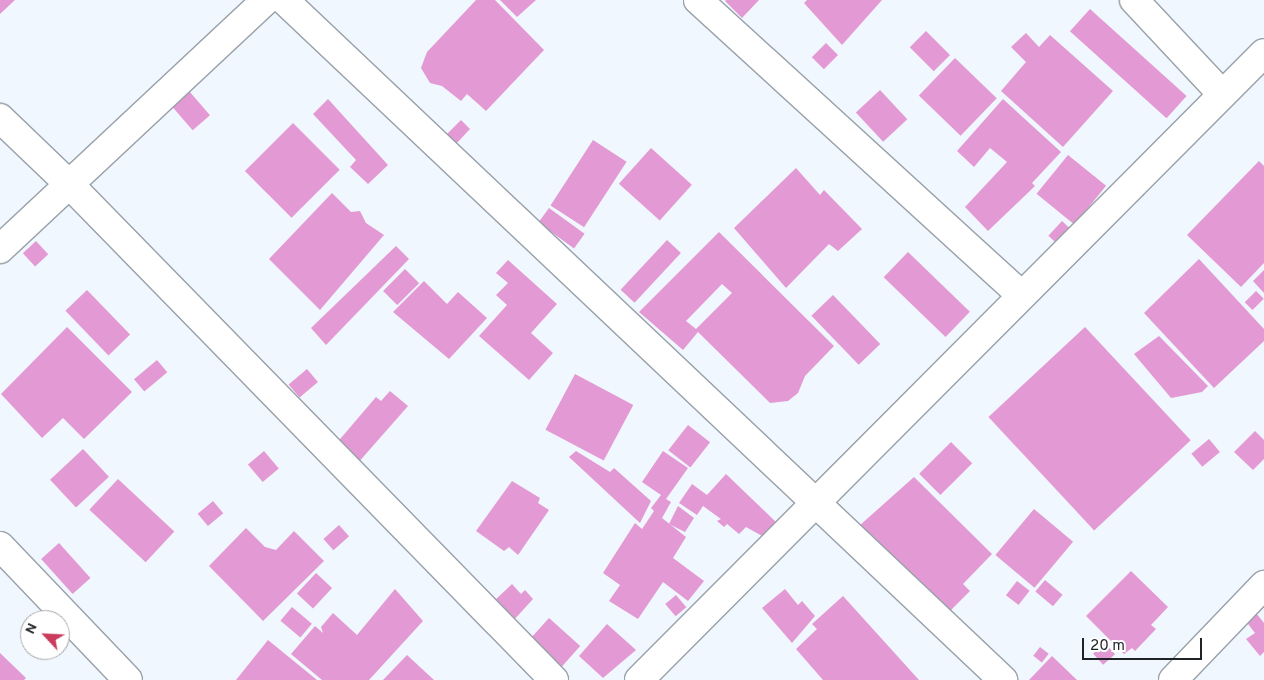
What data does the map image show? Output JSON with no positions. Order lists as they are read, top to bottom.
{
  "scale_bar": "20 m",
  "north": "top left"
}
